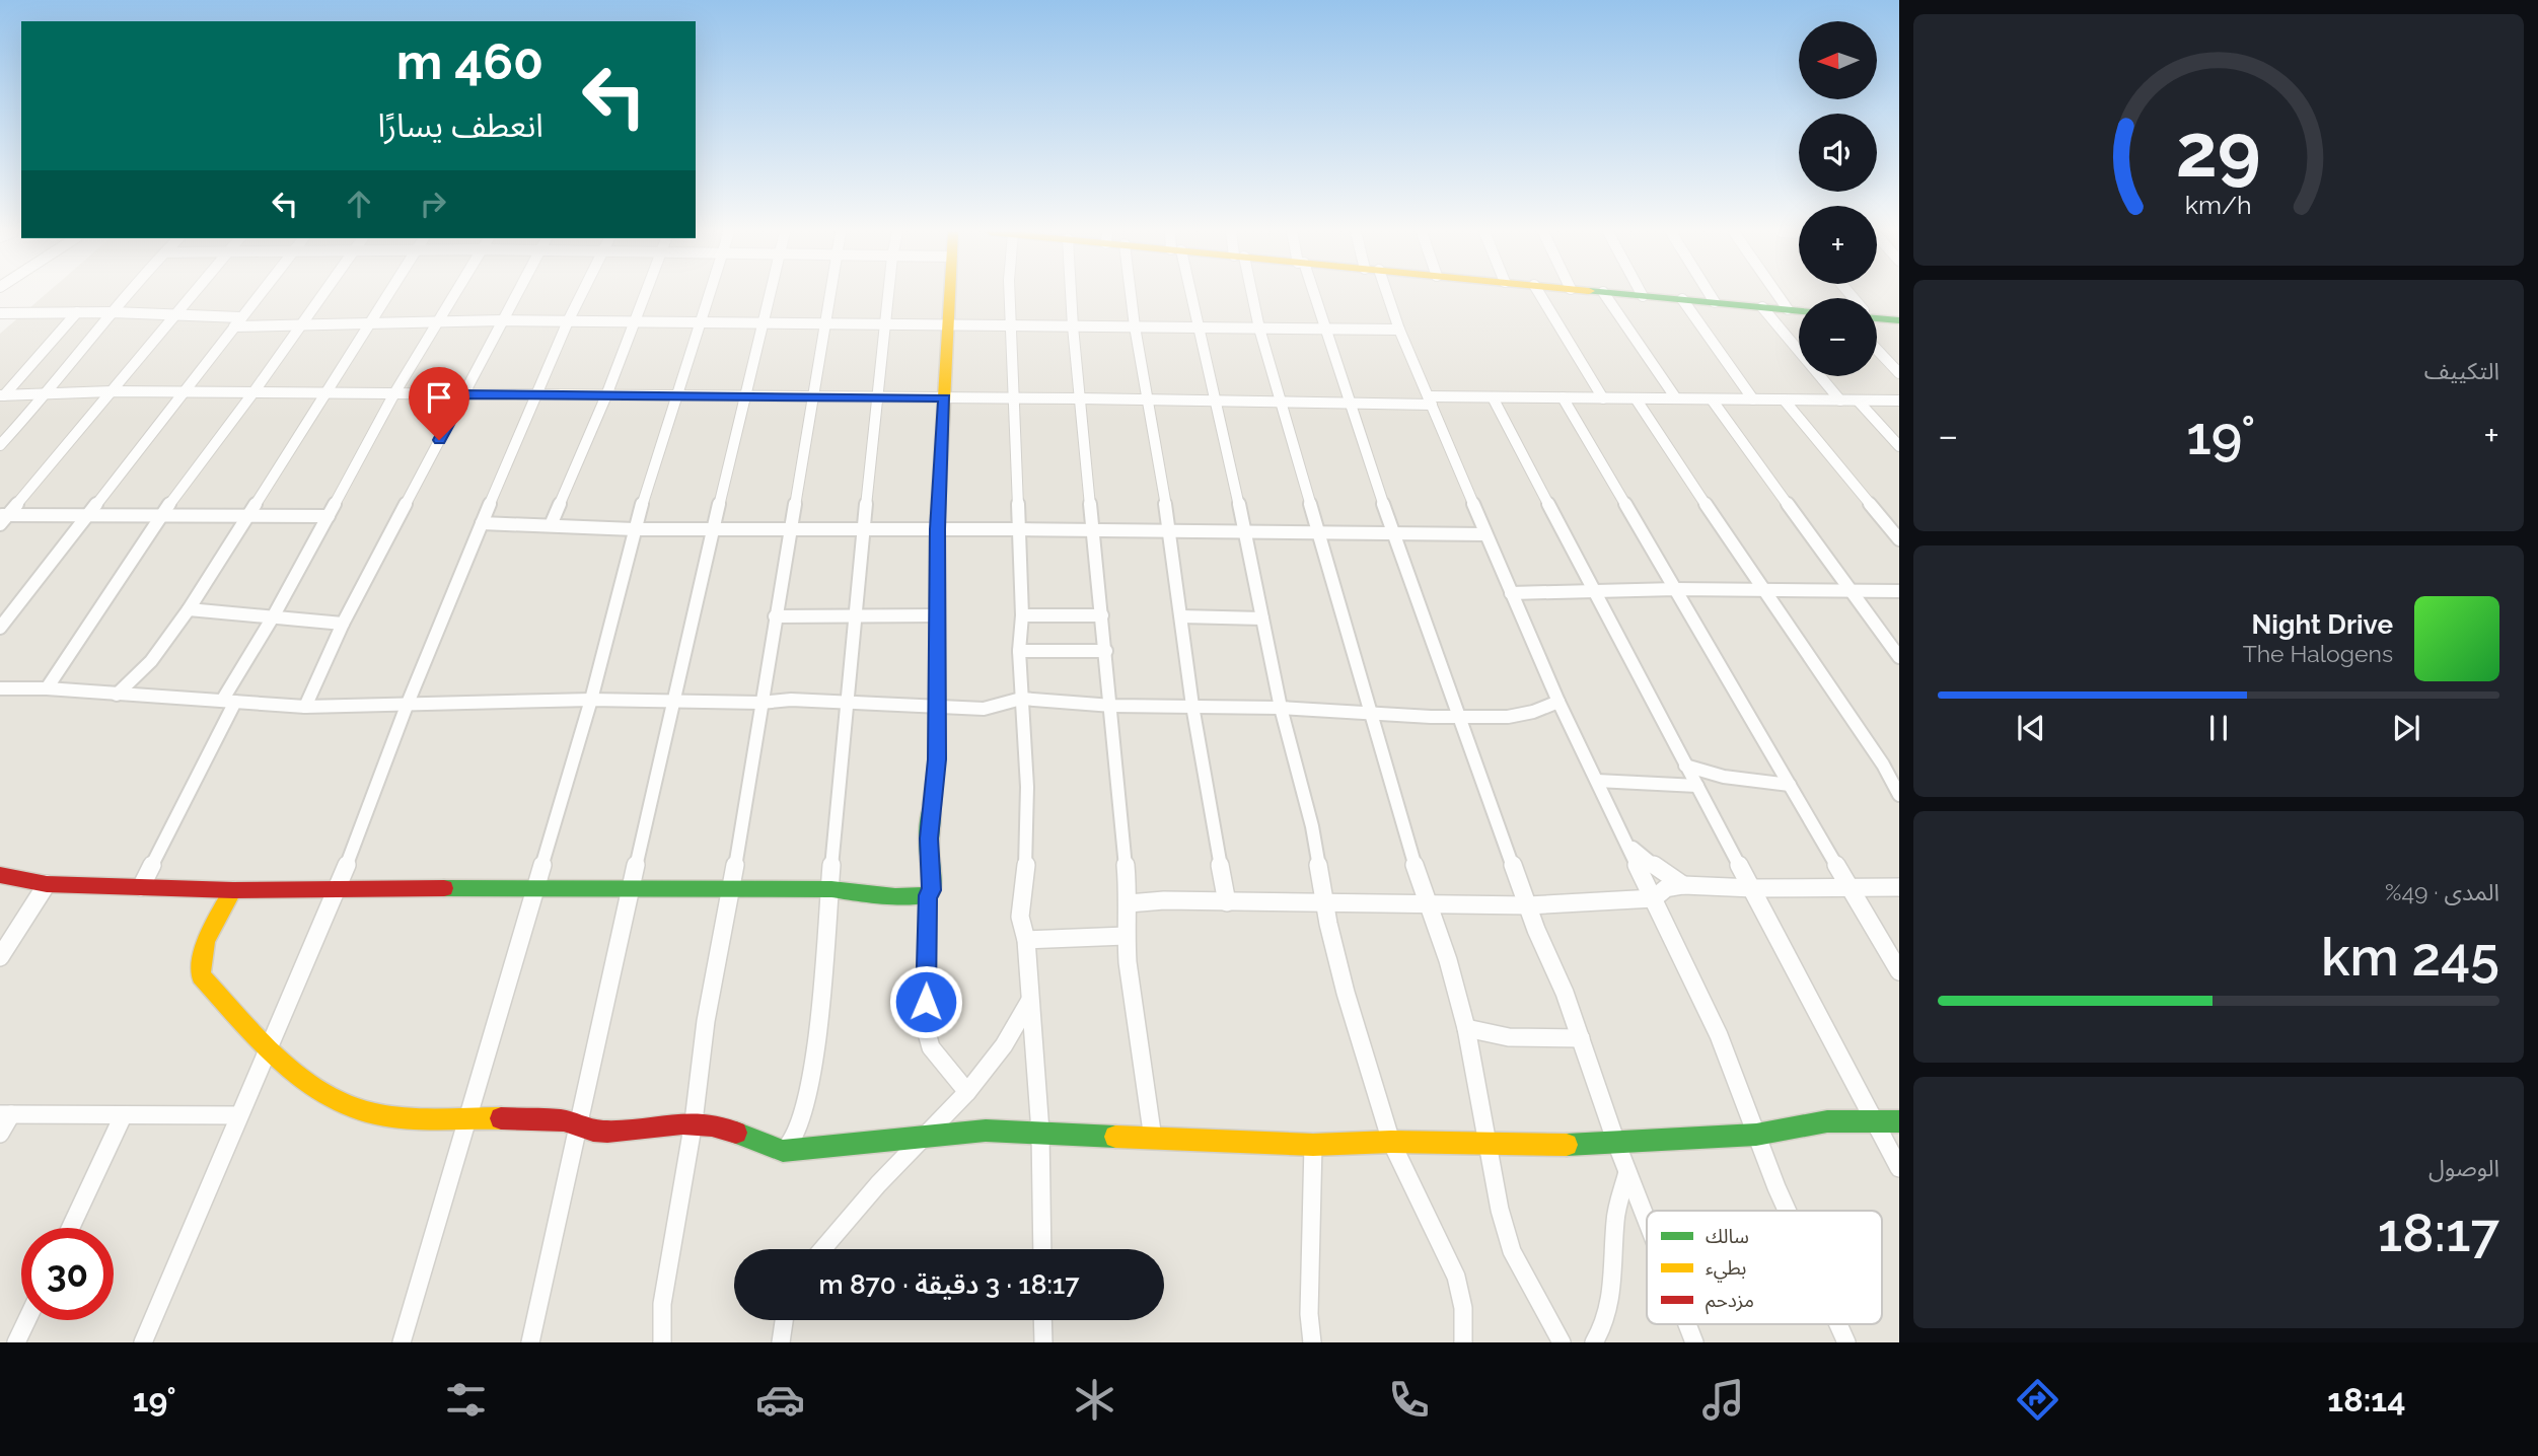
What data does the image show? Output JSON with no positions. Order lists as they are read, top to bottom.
{
  "legend": ["سالك", "بطيء", "مزدحم"],
  "north": "left",
  "page": {
    "map_buttons": ["+", "−"],
    "turn": ["460 m", "انعطف يسارًا"],
    "tile": [
      "التكييف",
      ["المدى · 49%", "245 km"],
      ["الوصول", "18:17"]
    ],
    "heat": ["−", "19°", "+"],
    "song": ["Night Drive", "The Halogens"],
    "limit": "30",
    "trip": "18:17 · 3 دقيقة · 870 m",
    "tabs": ["18:14", "19°"],
    "gauge": ["29", "km/h"]
  }
}
